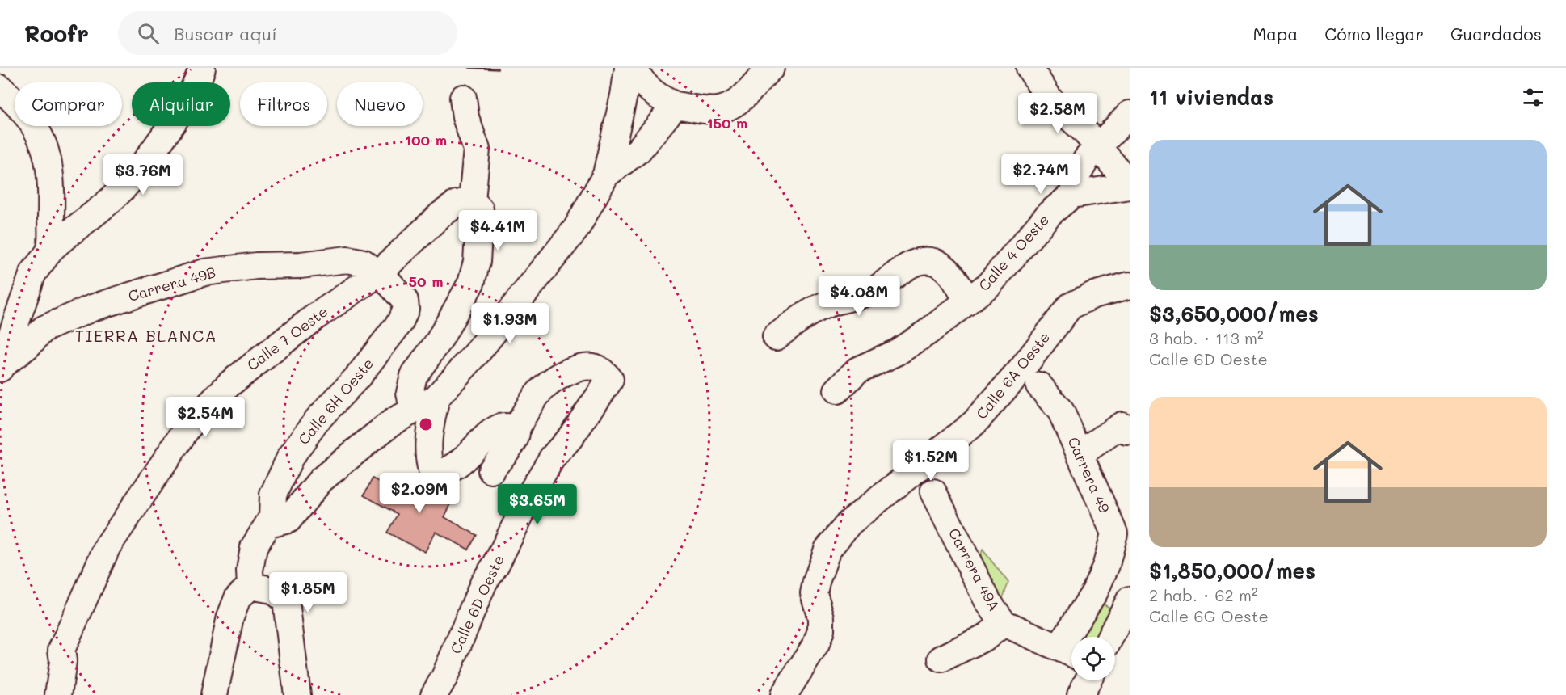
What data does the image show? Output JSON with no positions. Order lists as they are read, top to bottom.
{
  "streets": {
    "street": [
      "Calle 4 Oeste",
      "Carrera 49B",
      "Calle 7 Oeste",
      "Calle 6A Oeste",
      "Calle 6H Oeste",
      "Carrera 49",
      "Carrera 49A",
      "Calle 6D Oeste"
    ]
  },
  "crossings": [
    ["Carrera 49B", "Calle 7 Oeste"],
    ["Carrera 49B", "Calle 6H Oeste"],
    ["Carrera 49", "Carrera 49A"]
  ],
  "districts": ["TIERRA BLANCA"],
  "page": {
    "header": "Roofr",
    "search": "Buscar aquí",
    "nav": ["Mapa", "Cómo llegar", "Guardados"],
    "heading": "11 viviendas",
    "chip": [
      "Comprar",
      "Alquilar",
      "Filtros",
      "Nuevo"
    ],
    "price": [
      "$2.58M",
      "$2.74M",
      "$3.76M",
      "$4.41M",
      "$4.08M",
      "$1.93M",
      "$2.54M",
      "$1.52M",
      "$2.09M",
      "$3.65M",
      "$1.85M"
    ],
    "list": [
      {
        "name": "$3,650,000/mes",
        "note": "3 hab. · 113 m² · Calle 6D Oeste"
      },
      {
        "name": "$1,850,000/mes",
        "note": "2 hab. · 62 m² · Calle 6G Oeste"
      }
    ]
  },
  "rings": ["150 m", "100 m", "50 m"]
}
